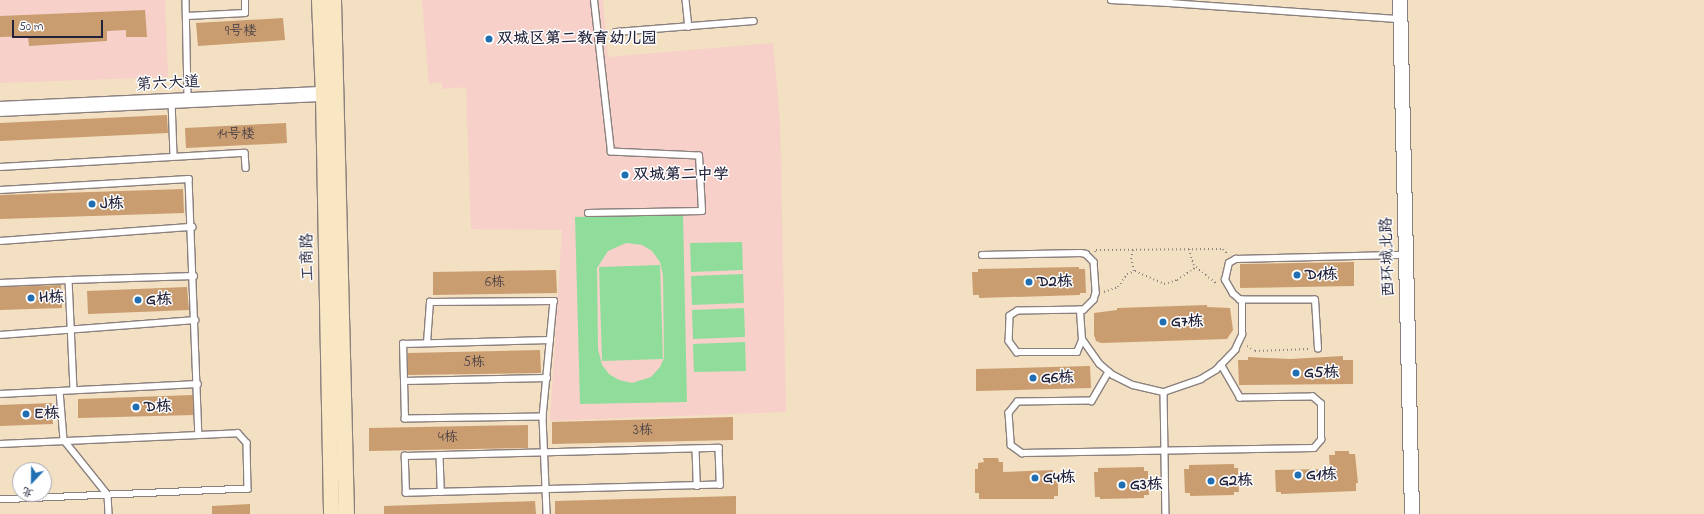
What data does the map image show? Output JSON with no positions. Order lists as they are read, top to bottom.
{
  "streets": {
    "main road": ["工商路"],
    "street": ["第六大道", "西环城北路"]
  },
  "crossings": [
    ["第六大道", "工商路"]
  ],
  "places": [
    "双城区第二教育幼儿园",
    "双城第二中学",
    "J栋",
    "D1栋",
    "D2栋",
    "H栋",
    "G栋",
    "G7栋",
    "G5栋",
    "G6栋",
    "D栋",
    "E栋",
    "G1栋",
    "G4栋",
    "G2栋",
    "G3栋"
  ],
  "house_numbers": [
    "9号楼",
    "14号楼",
    "6栋",
    "5栋",
    "3栋",
    "4栋"
  ],
  "scale_bar": "50 m",
  "north": "bottom"
}
